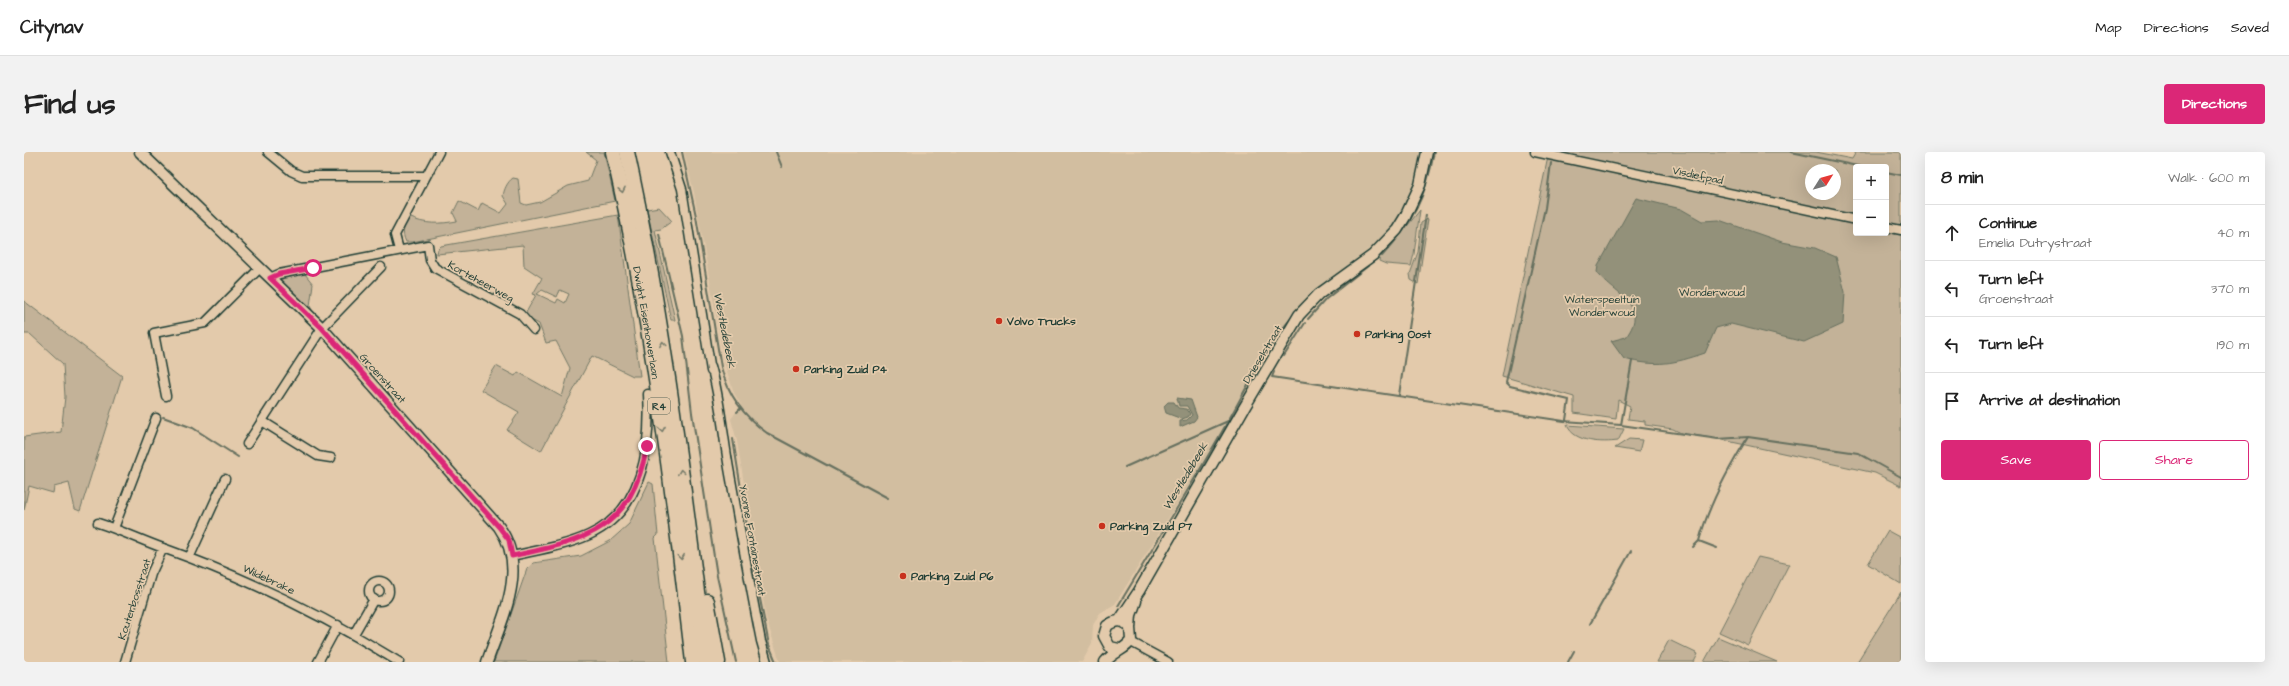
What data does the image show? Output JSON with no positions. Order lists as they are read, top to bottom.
{
  "streets": {
    "highway": ["Dwight Eisenhowerlaan", "R4"],
    "street": [
      "Visdiefpad",
      "Korteheerweg",
      "Drieselstraat",
      "Groenstraat",
      "Yvonne Fontainestraat",
      "Wildebrake",
      "Kouterbosstraat"
    ]
  },
  "crossings": [
    ["Wildebrake", "Kouterbosstraat"]
  ],
  "water": ["Westledebeek"],
  "parks": ["Wonderwoud", "Waterspeeltuin Wonderwoud"],
  "places": [
    "Volvo Trucks",
    "Parking Oost",
    "Parking Zuid P4",
    "Parking Zuid P7",
    "Parking Zuid P6"
  ],
  "north": "top right",
  "page": {
    "header": "Citynav",
    "nav": ["Map", "Directions", "Saved"],
    "buttons": [
      "Directions",
      ["Save", "Share"]
    ],
    "title": "Find us",
    "heading": ["8 min", "Walk · 600 m"],
    "map_buttons": ["+", "−"],
    "list": [
      ["Continue", "Emelia Dutrystraat", "40 m"],
      ["Turn left", "Groenstraat", "370 m"],
      ["Turn left", "190 m"],
      "Arrive at destination"
    ]
  }
}
